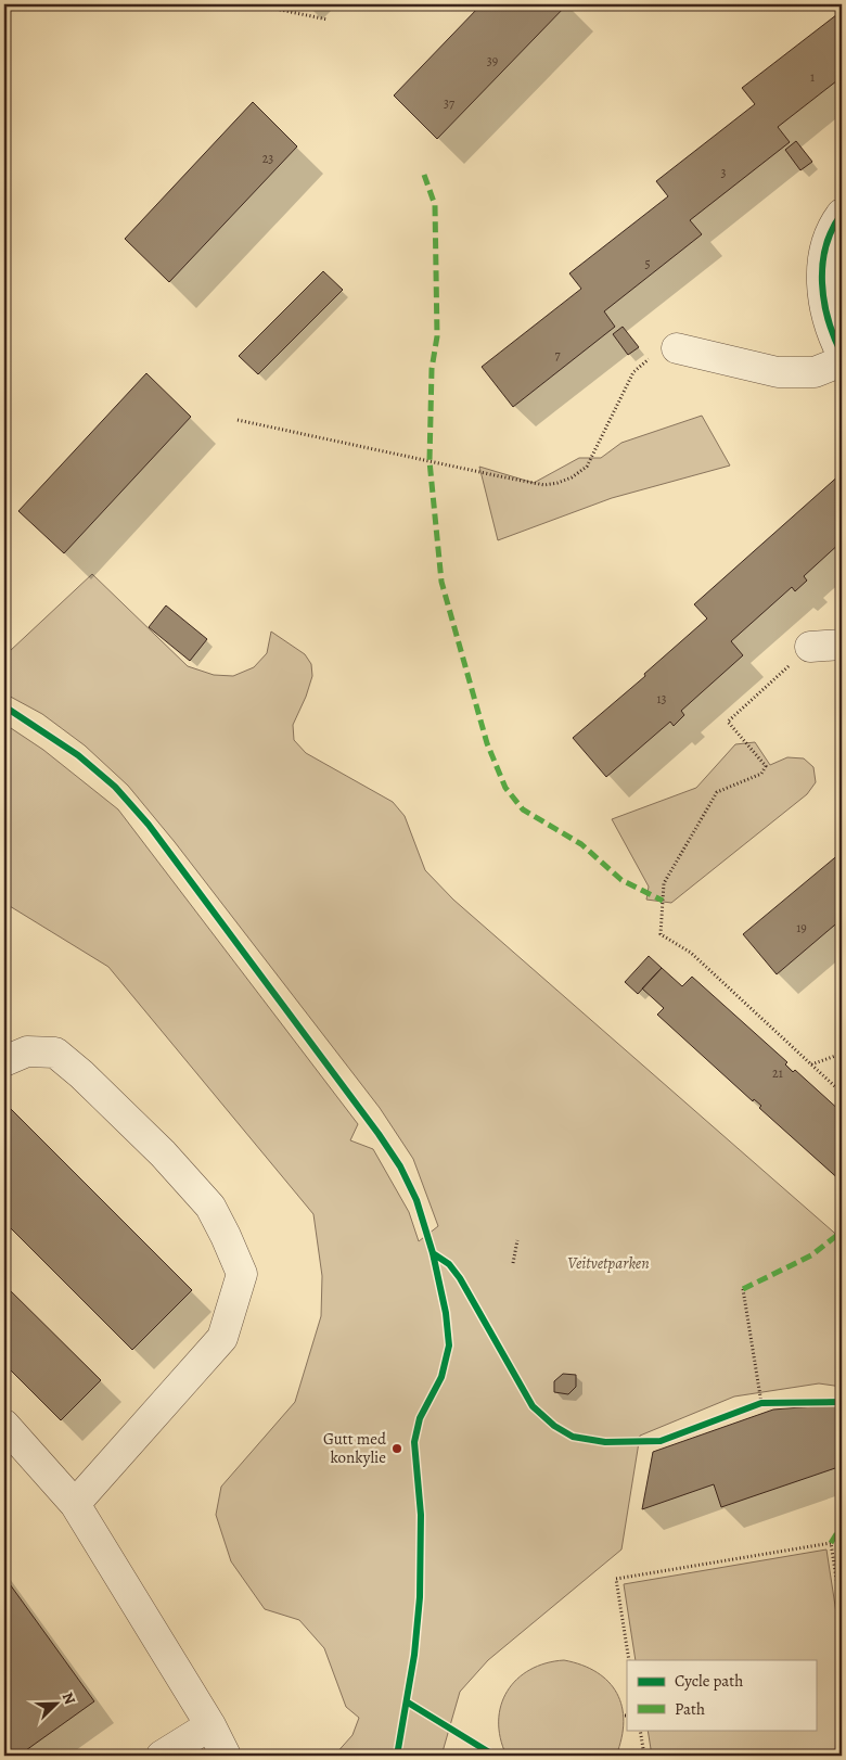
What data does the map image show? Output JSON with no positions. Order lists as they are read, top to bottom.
{
  "parks": ["Veitvetparken"],
  "places": ["Gutt med konkylie"],
  "house_numbers": [
    "39",
    "1",
    "37",
    "23",
    "3",
    "5",
    "7",
    "13",
    "19",
    "21"
  ],
  "legend": ["Cycle path", "Path"],
  "north": "top right"
}
